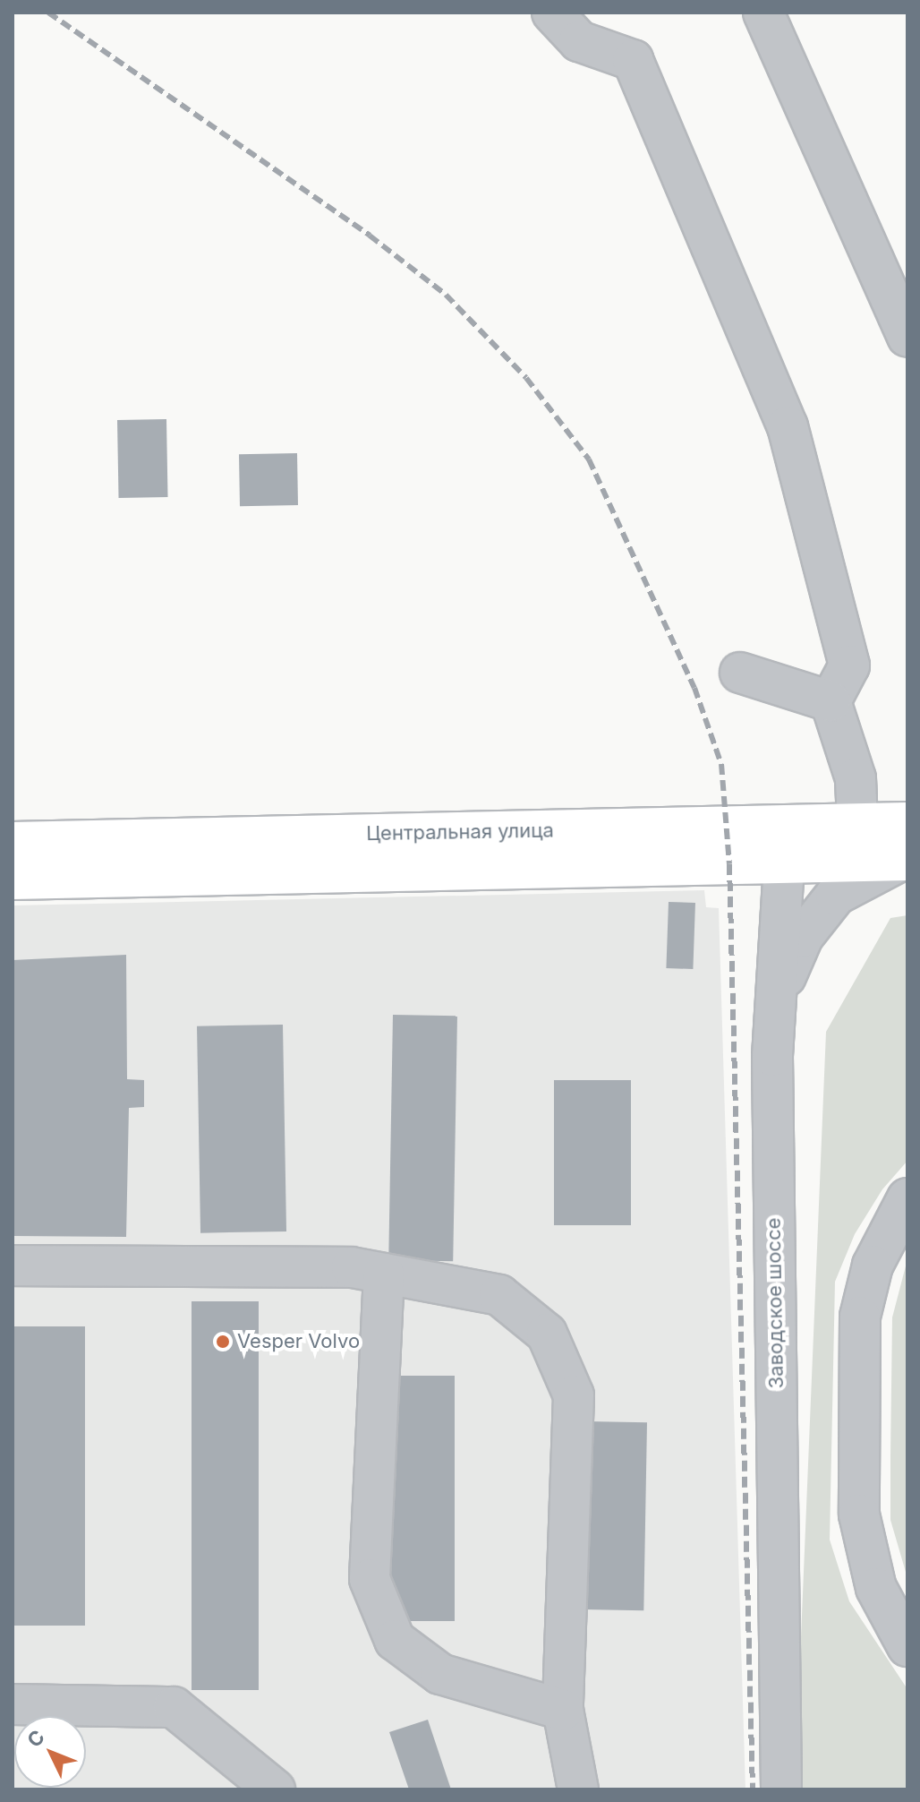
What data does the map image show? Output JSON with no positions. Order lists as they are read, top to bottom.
{
  "streets": {
    "main road": ["Центральная улица"],
    "street": ["Заводское шоссе"]
  },
  "crossings": [
    ["Центральная улица", "Заводское шоссе"]
  ],
  "places": ["Vesper Volvo"],
  "north": "top left"
}
